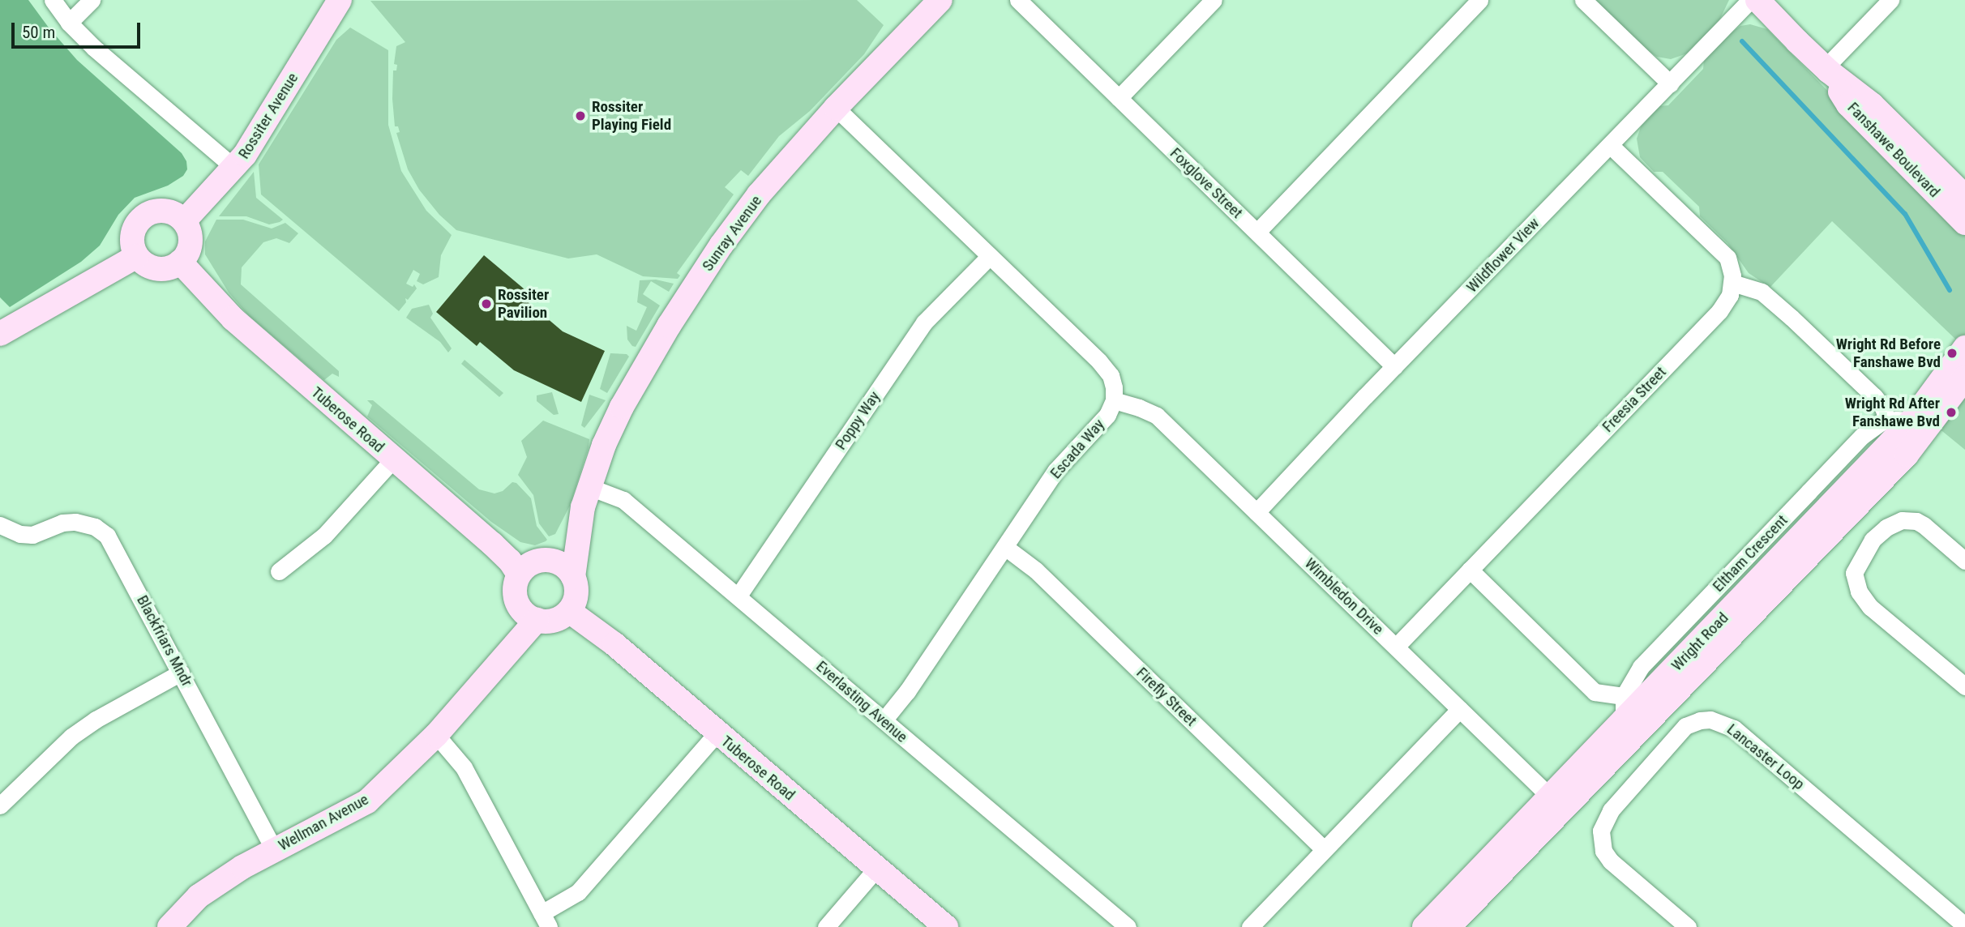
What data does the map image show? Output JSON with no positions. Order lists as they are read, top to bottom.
{
  "streets": {
    "street": [
      "Rossiter Avenue",
      "Fanshawe Boulevard",
      "Foxglove Street",
      "Sunray Avenue",
      "Wildflower View",
      "Freesia Street",
      "Tuberose Road",
      "Poppy Way",
      "Escada Way",
      "Eltham Crescent",
      "Wimbledon Drive",
      "Blackfriars Mndr",
      "Wright Road",
      "Firefly Street",
      "Everlasting Avenue",
      "Lancaster Loop",
      "Wellman Avenue"
    ]
  },
  "crossings": [
    ["Rossiter Avenue", "Tuberose Road"],
    ["Foxglove Street", "Wildflower View"],
    ["Sunray Avenue", "Tuberose Road"],
    ["Sunray Avenue", "Everlasting Avenue"],
    ["Sunray Avenue", "Wellman Avenue"],
    ["Wildflower View", "Wimbledon Drive"],
    ["Freesia Street", "Wimbledon Drive"],
    ["Tuberose Road", "Wellman Avenue"],
    ["Poppy Way", "Everlasting Avenue"],
    ["Escada Way", "Wimbledon Drive"],
    ["Escada Way", "Firefly Street"],
    ["Escada Way", "Everlasting Avenue"],
    ["Eltham Crescent", "Wright Road"],
    ["Wimbledon Drive", "Wright Road"],
    ["Blackfriars Mndr", "Wellman Avenue"]
  ],
  "places": [
    "Rossiter Playing Field",
    "Rossiter Pavilion",
    "Wright Rd Before Fanshawe Bvd",
    "Wright Rd After Fanshawe Bvd"
  ],
  "scale_bar": "50 m"
}
